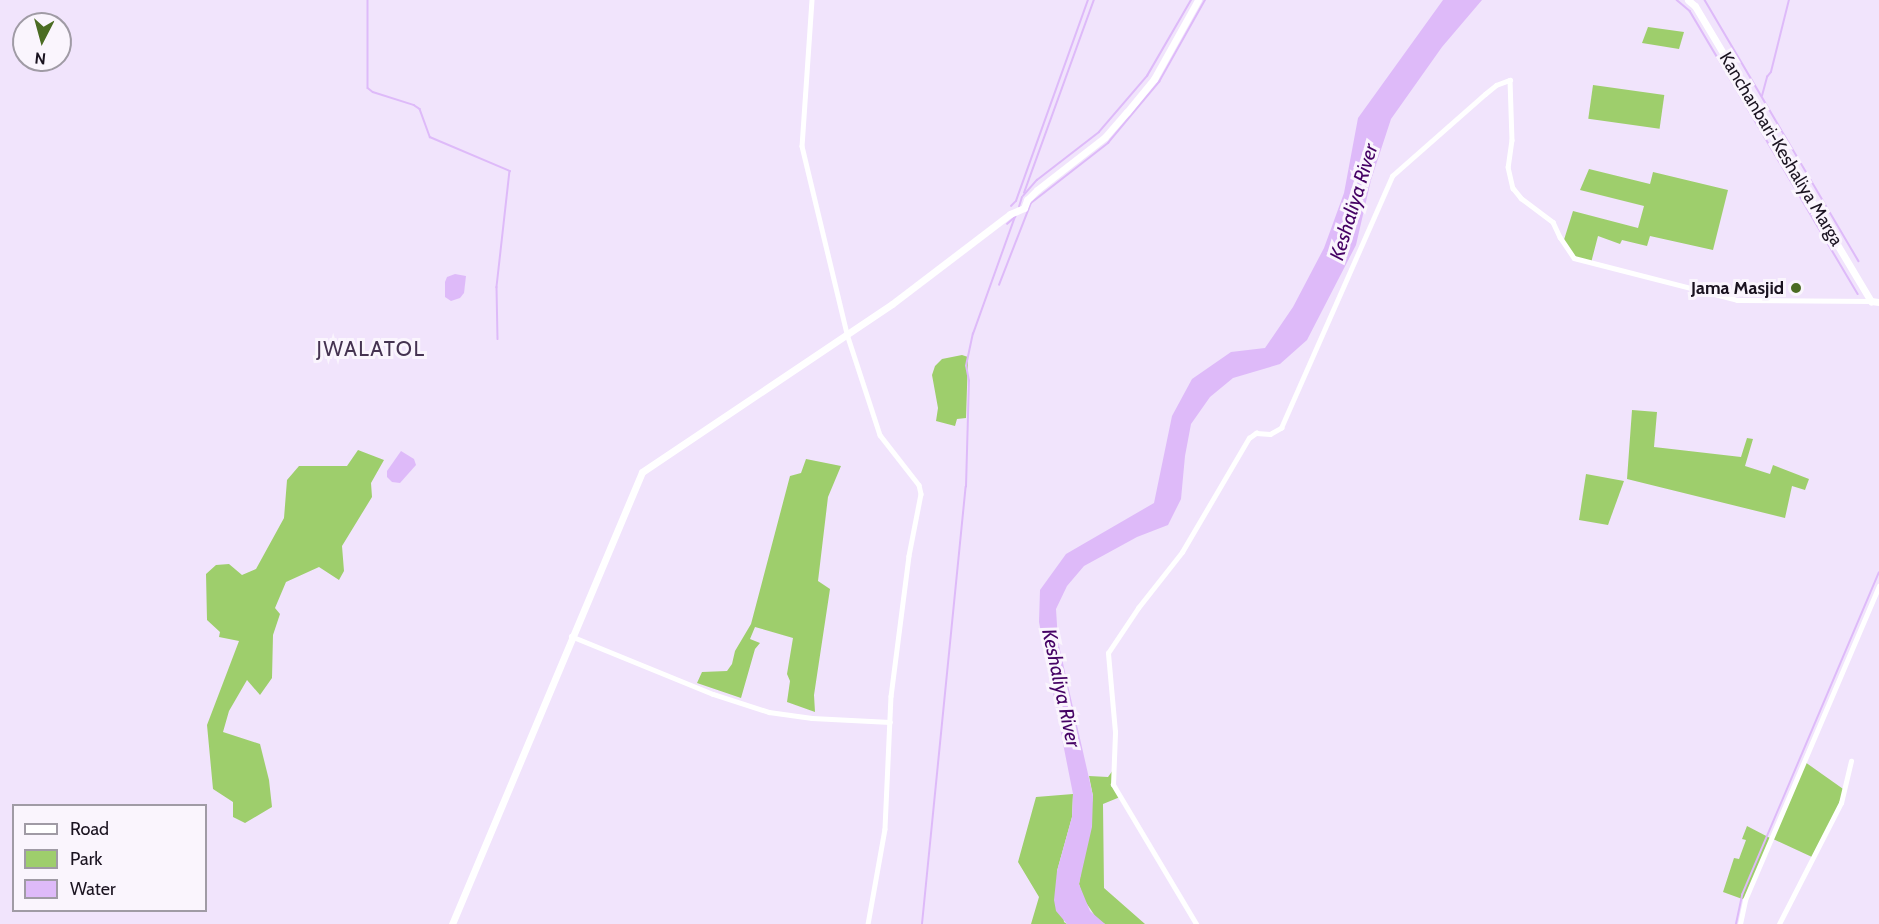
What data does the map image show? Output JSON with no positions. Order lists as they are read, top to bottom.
{
  "streets": {
    "street": ["Kanchanbari-Keshaliya Marga"]
  },
  "districts": ["JWALATOL"],
  "water": ["Keshaliya River"],
  "places": ["Jama Masjid"],
  "legend": ["Road", "Park", "Water"],
  "north": "bottom"
}
